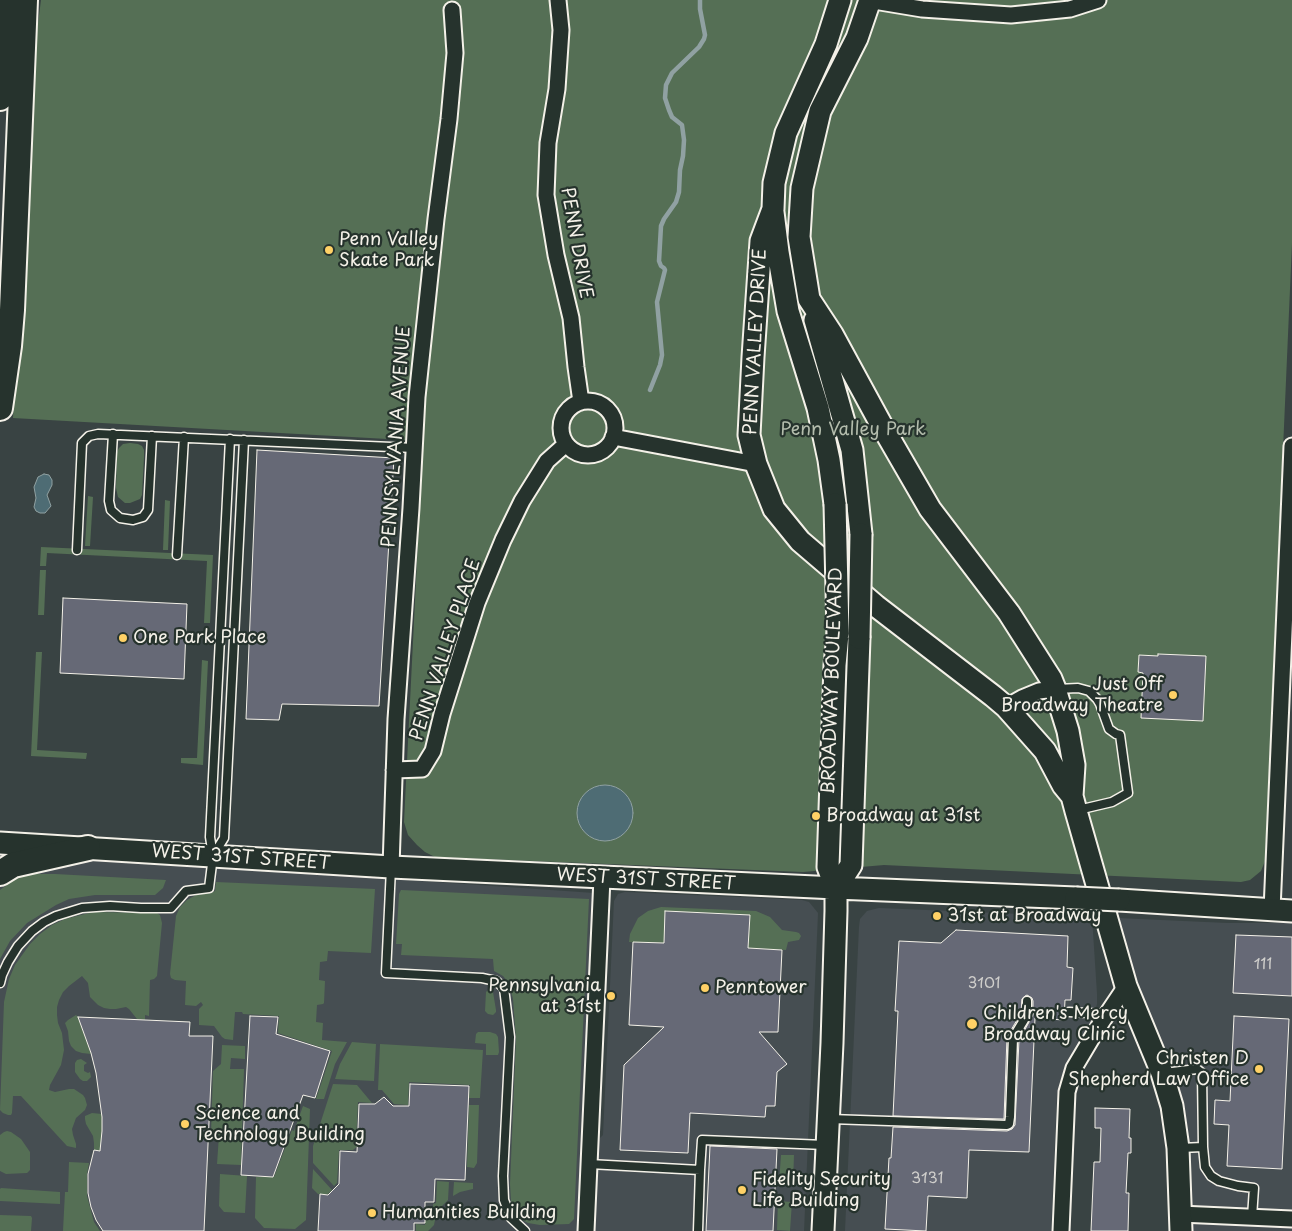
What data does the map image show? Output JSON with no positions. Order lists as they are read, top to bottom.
{
  "streets": {
    "main road": ["PENN VALLEY DRIVE", "BROADWAY BOULEVARD", "WEST 31ST STREET"],
    "street": ["PENN DRIVE", "PENNSYLVANIA AVENUE", "PENN VALLEY PLACE"]
  },
  "crossings": [
    ["PENN DRIVE", "PENN VALLEY PLACE"],
    ["PENN VALLEY DRIVE", "BROADWAY BOULEVARD"],
    ["PENNSYLVANIA AVENUE", "PENN VALLEY PLACE"],
    ["PENNSYLVANIA AVENUE", "WEST 31ST STREET"],
    ["BROADWAY BOULEVARD", "WEST 31ST STREET"]
  ],
  "parks": ["Penn Valley Park"],
  "places": [
    "Penn Valley Skate Park",
    "One Park Place",
    "Just Off Broadway Theatre",
    "Broadway at 31st",
    "31st at Broadway",
    "Penntower",
    "Pennsylvania at 31st",
    "Children's Mercy Broadway Clinic",
    "Christen D Shepherd Law Office",
    "Science and Technology Building",
    "Fidelity Security Life Building",
    "Humanities Building"
  ],
  "house_numbers": ["111", "3101", "3131"]
}
